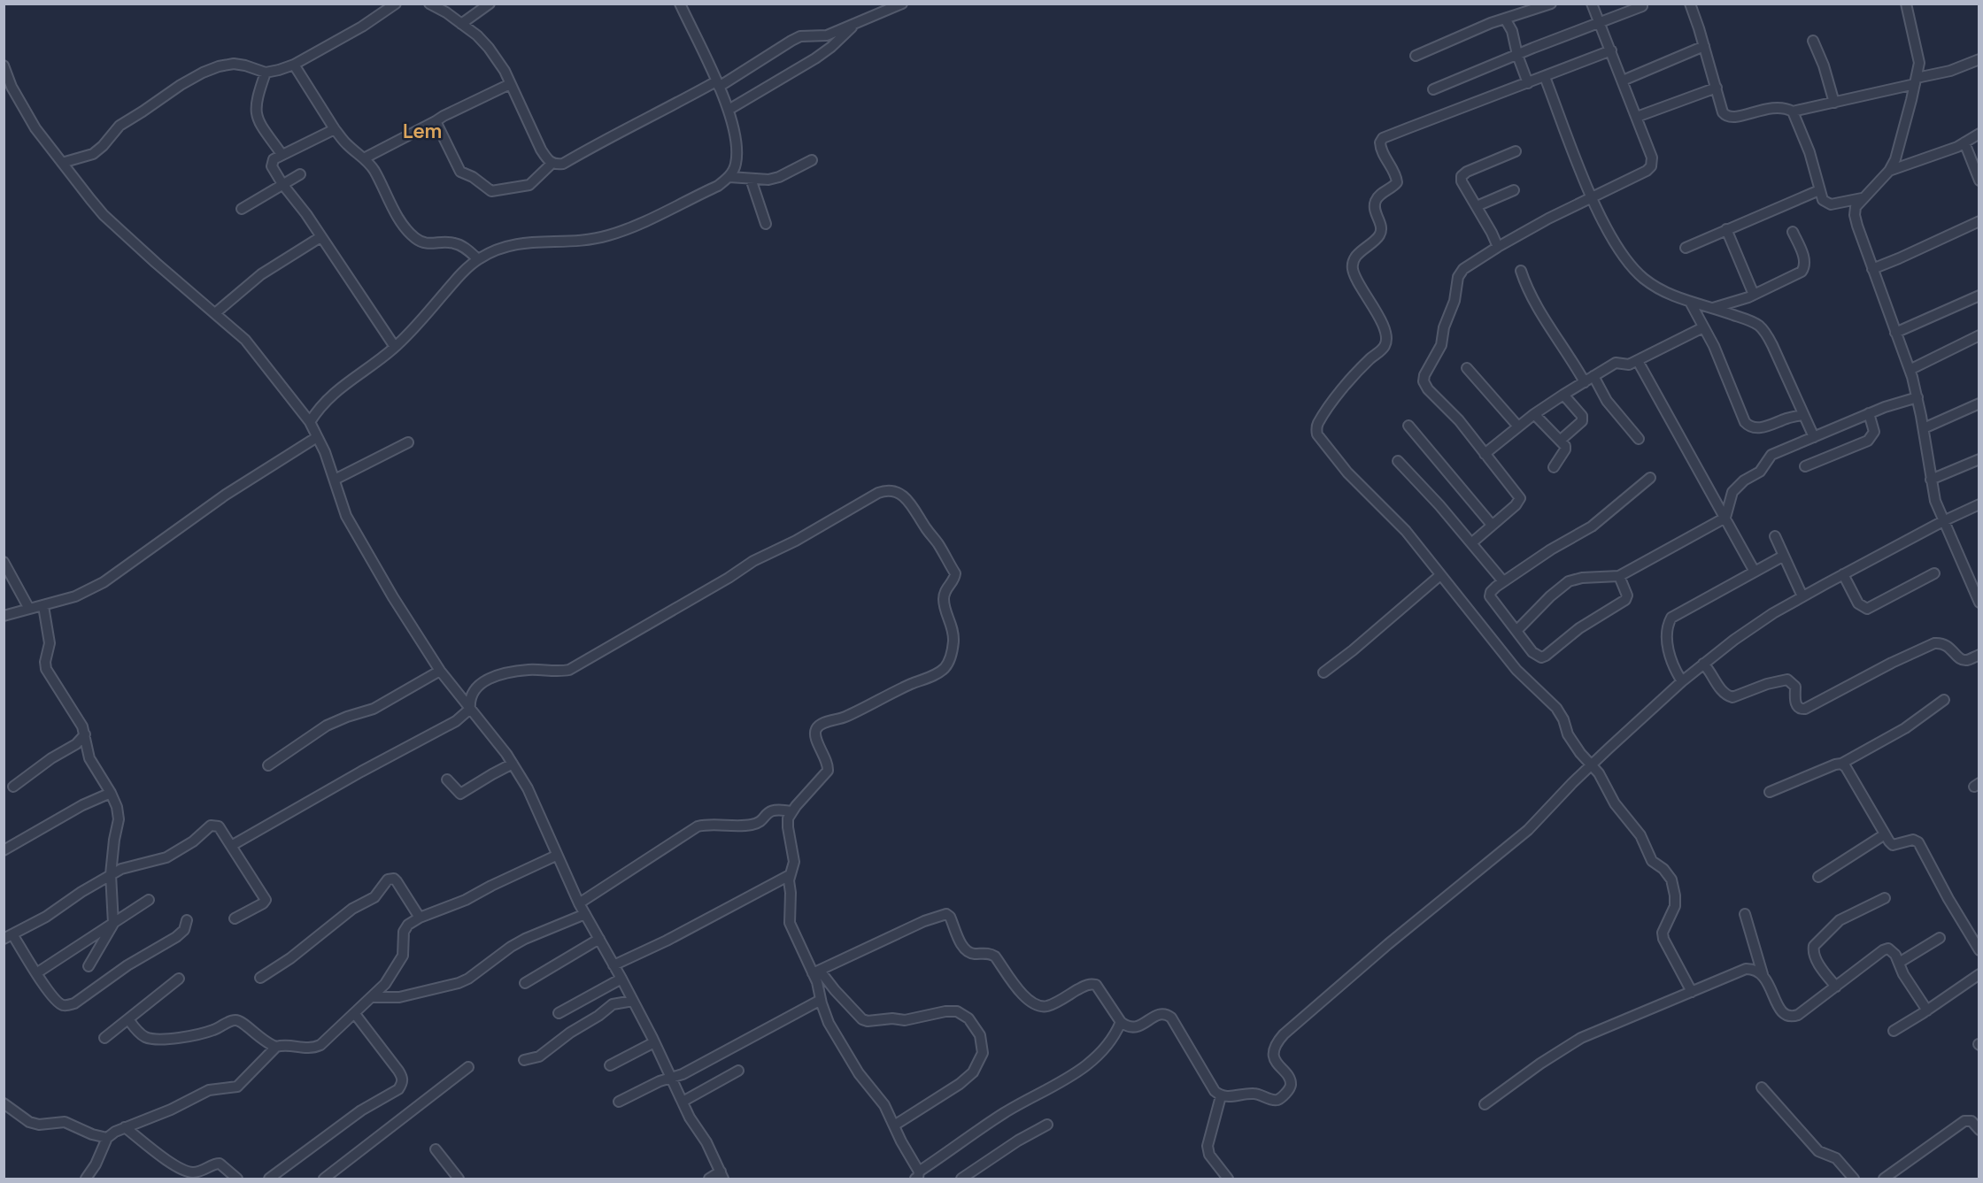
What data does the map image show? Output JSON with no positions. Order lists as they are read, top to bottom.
{
  "districts": ["Lem"]
}
